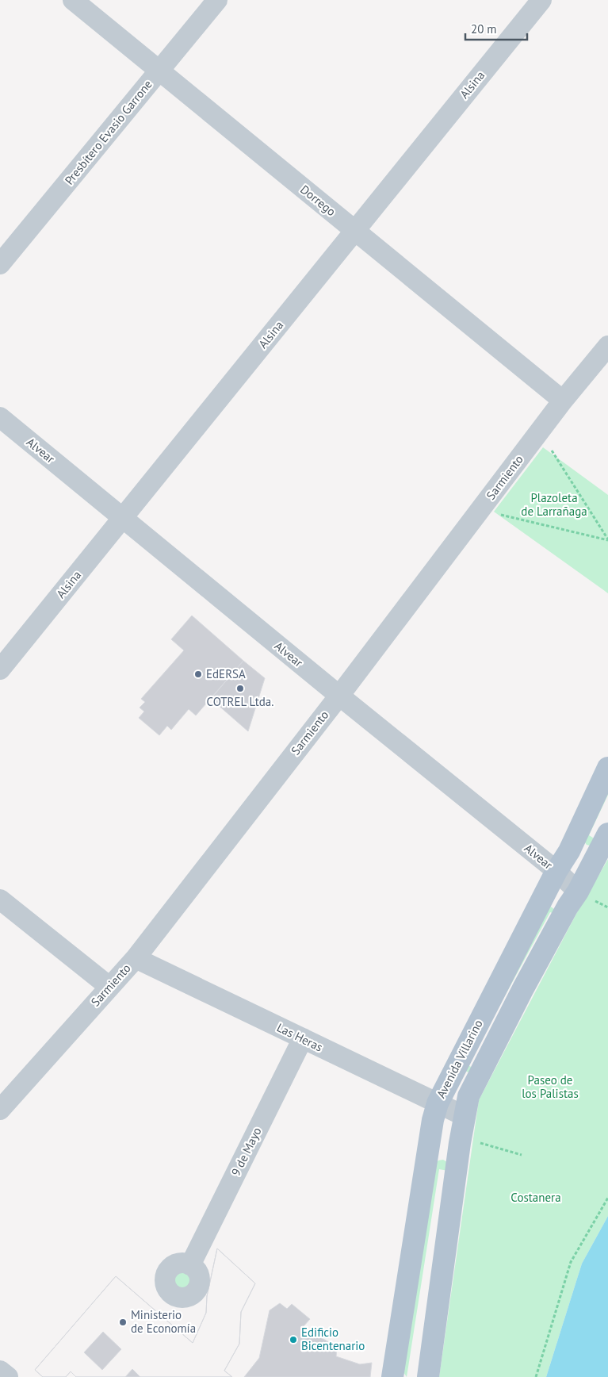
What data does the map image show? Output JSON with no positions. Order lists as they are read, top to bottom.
{
  "streets": {
    "main road": ["Avenida Villarino"],
    "street": [
      "Alsina",
      "Presbítero Evasio Garrone",
      "Dorrego",
      "Alvear",
      "Sarmiento",
      "Las Heras",
      "9 de Mayo"
    ]
  },
  "crossings": [
    ["Alsina", "Dorrego"],
    ["Alsina", "Alvear"],
    ["Presbítero Evasio Garrone", "Dorrego"],
    ["Dorrego", "Sarmiento"],
    ["Alvear", "Sarmiento"],
    ["Alvear", "Avenida Villarino"],
    ["Sarmiento", "Las Heras"],
    ["Las Heras", "Avenida Villarino"],
    ["Las Heras", "9 de Mayo"]
  ],
  "parks": ["Plazoleta de Larrañaga", "Paseo de los Palistas", "Costanera"],
  "places": [
    "EdERSA",
    "COTREL Ltda.",
    "Ministerio de Economía",
    "Edificio Bicentenario"
  ],
  "scale_bar": "20 m"
}
